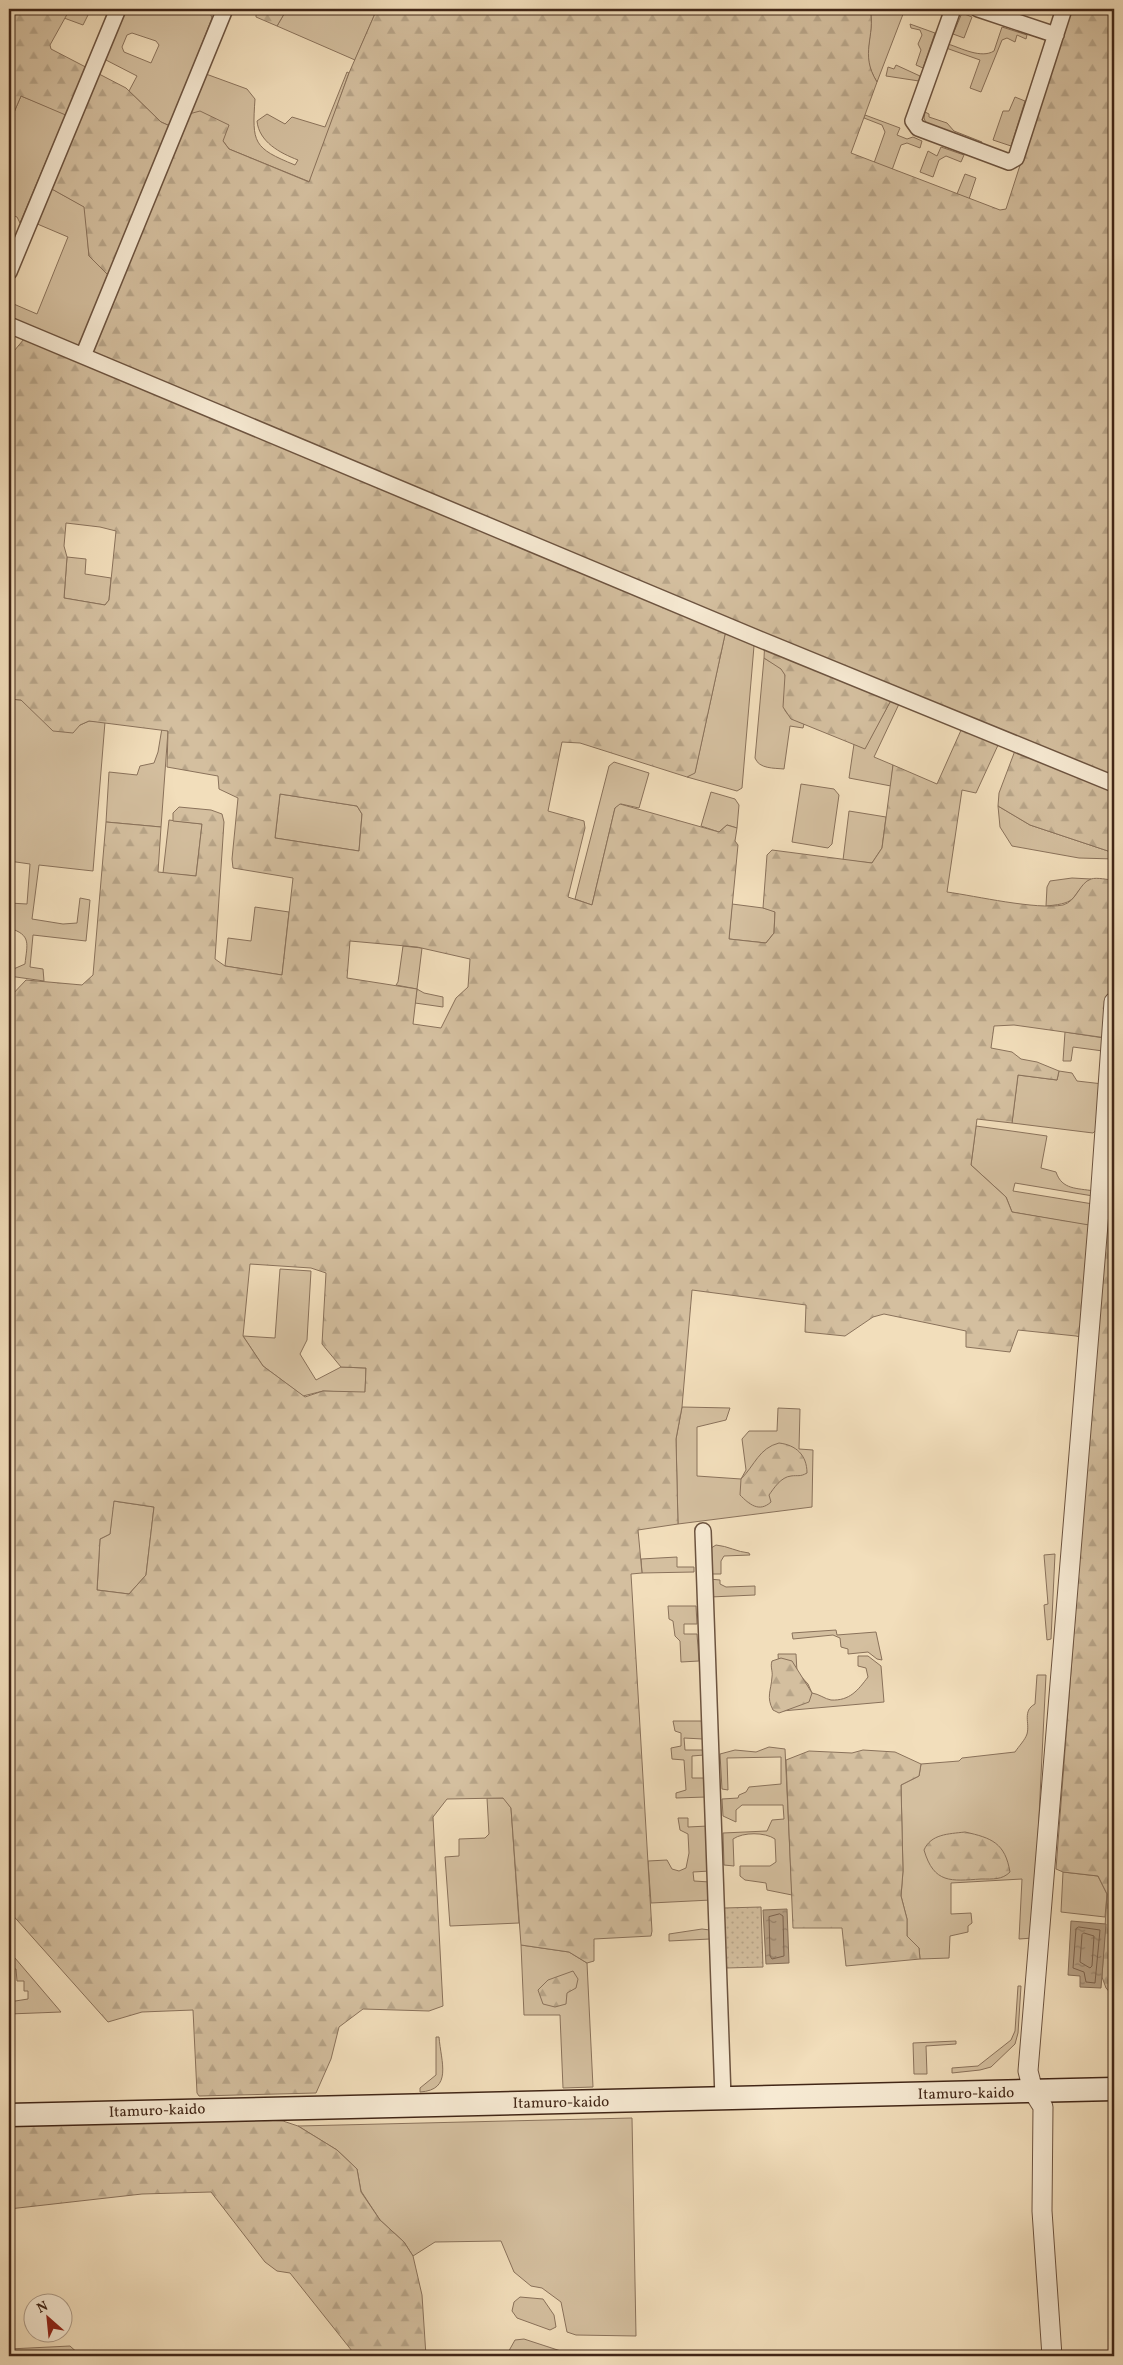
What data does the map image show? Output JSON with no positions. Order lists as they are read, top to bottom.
{
  "streets": {
    "main road": ["Itamuro-kaido"]
  },
  "north": "top left"
}
